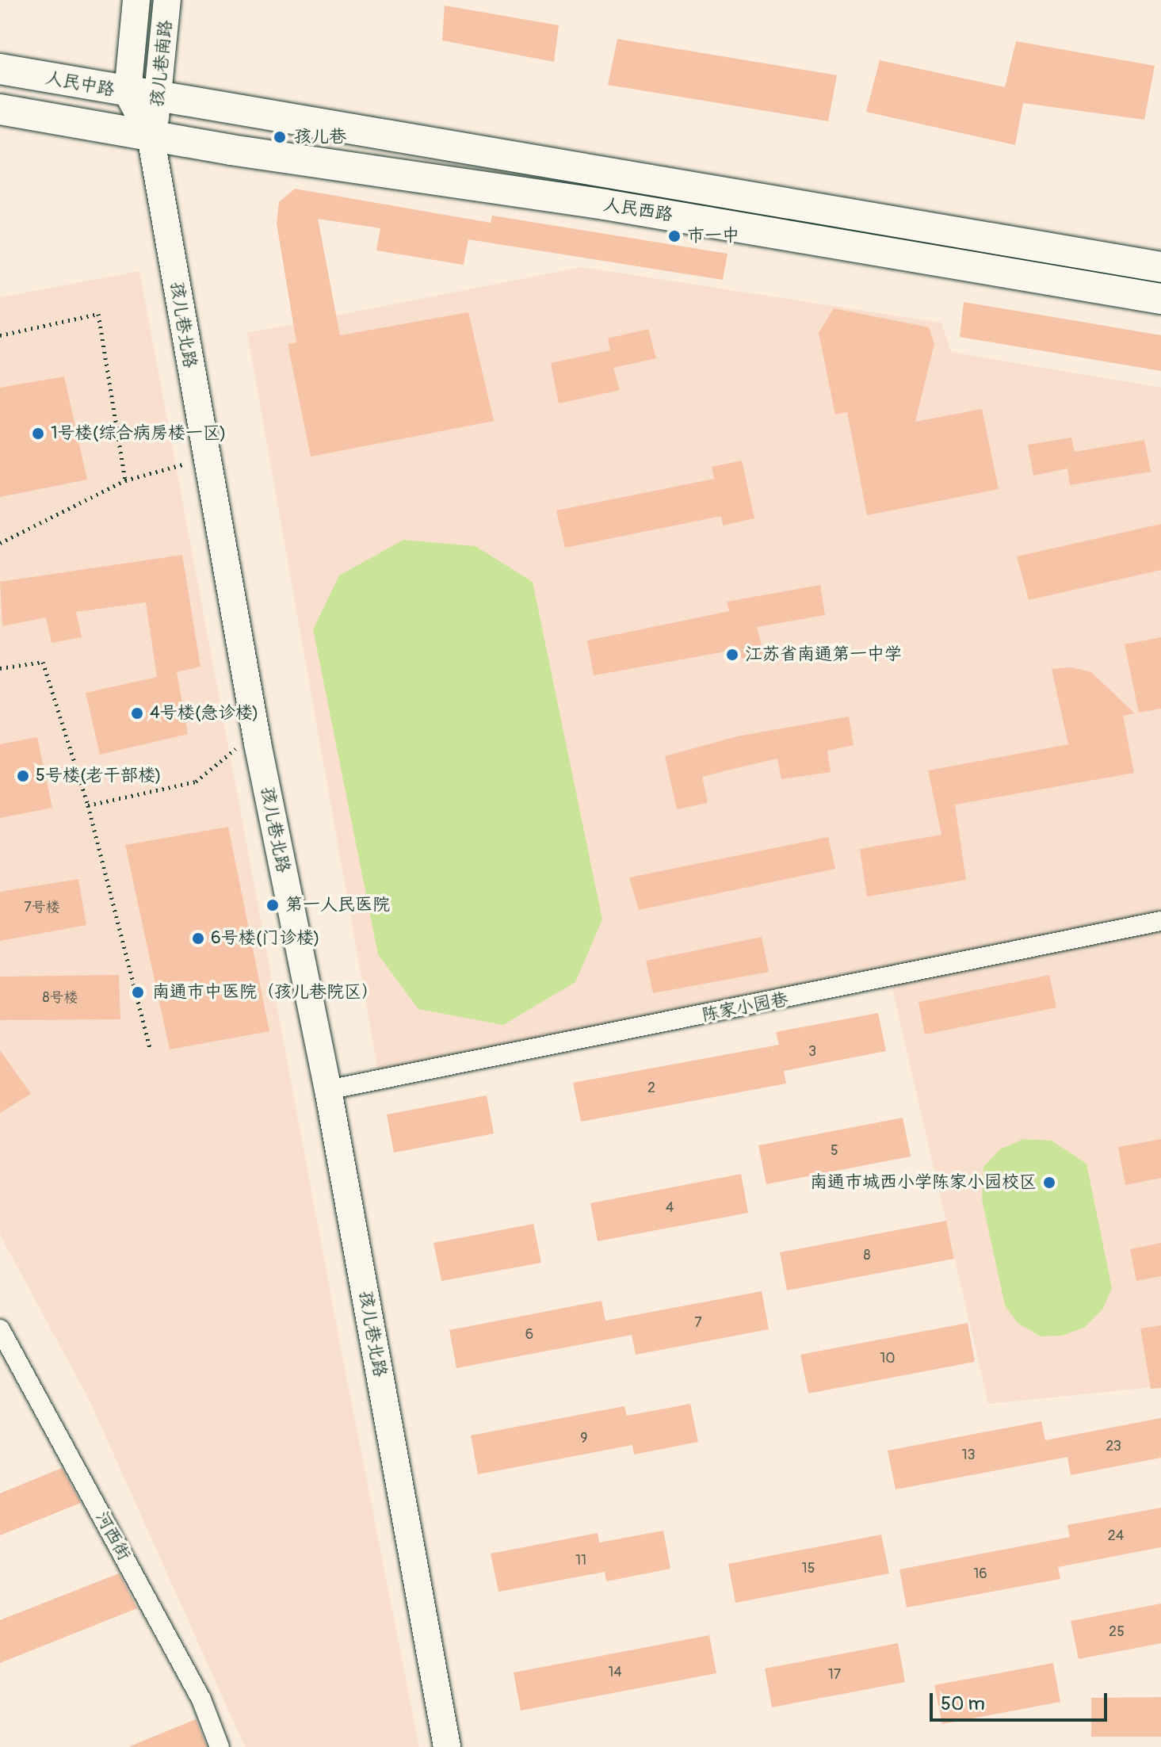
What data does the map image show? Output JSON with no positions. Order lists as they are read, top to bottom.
{
  "streets": {
    "main road": [
      "孩儿巷南路",
      "人民中路",
      "人民西路",
      "孩儿巷北路"
    ],
    "street": ["陈家小园巷", "河西街"]
  },
  "crossings": [
    ["孩儿巷南路", "人民中路"],
    ["孩儿巷南路", "人民西路"],
    ["孩儿巷南路", "孩儿巷北路"],
    ["人民中路", "人民西路"],
    ["人民西路", "孩儿巷北路"],
    ["孩儿巷北路", "陈家小园巷"]
  ],
  "places": [
    "孩儿巷",
    "市一中",
    "1号楼(综合病房楼一区)",
    "江苏省南通第一中学",
    "4号楼(急诊楼)",
    "5号楼(老干部楼)",
    "第一人民医院",
    "6号楼(门诊楼)",
    "南通市中医院（孩儿巷院区）",
    "南通市城西小学陈家小园校区"
  ],
  "house_numbers": [
    "7号楼",
    "8号楼",
    "3",
    "2",
    "5",
    "4",
    "8",
    "7",
    "6",
    "10",
    "9",
    "23",
    "13",
    "24",
    "11",
    "15",
    "16",
    "25",
    "14",
    "17"
  ],
  "scale_bar": "50 m"
}
